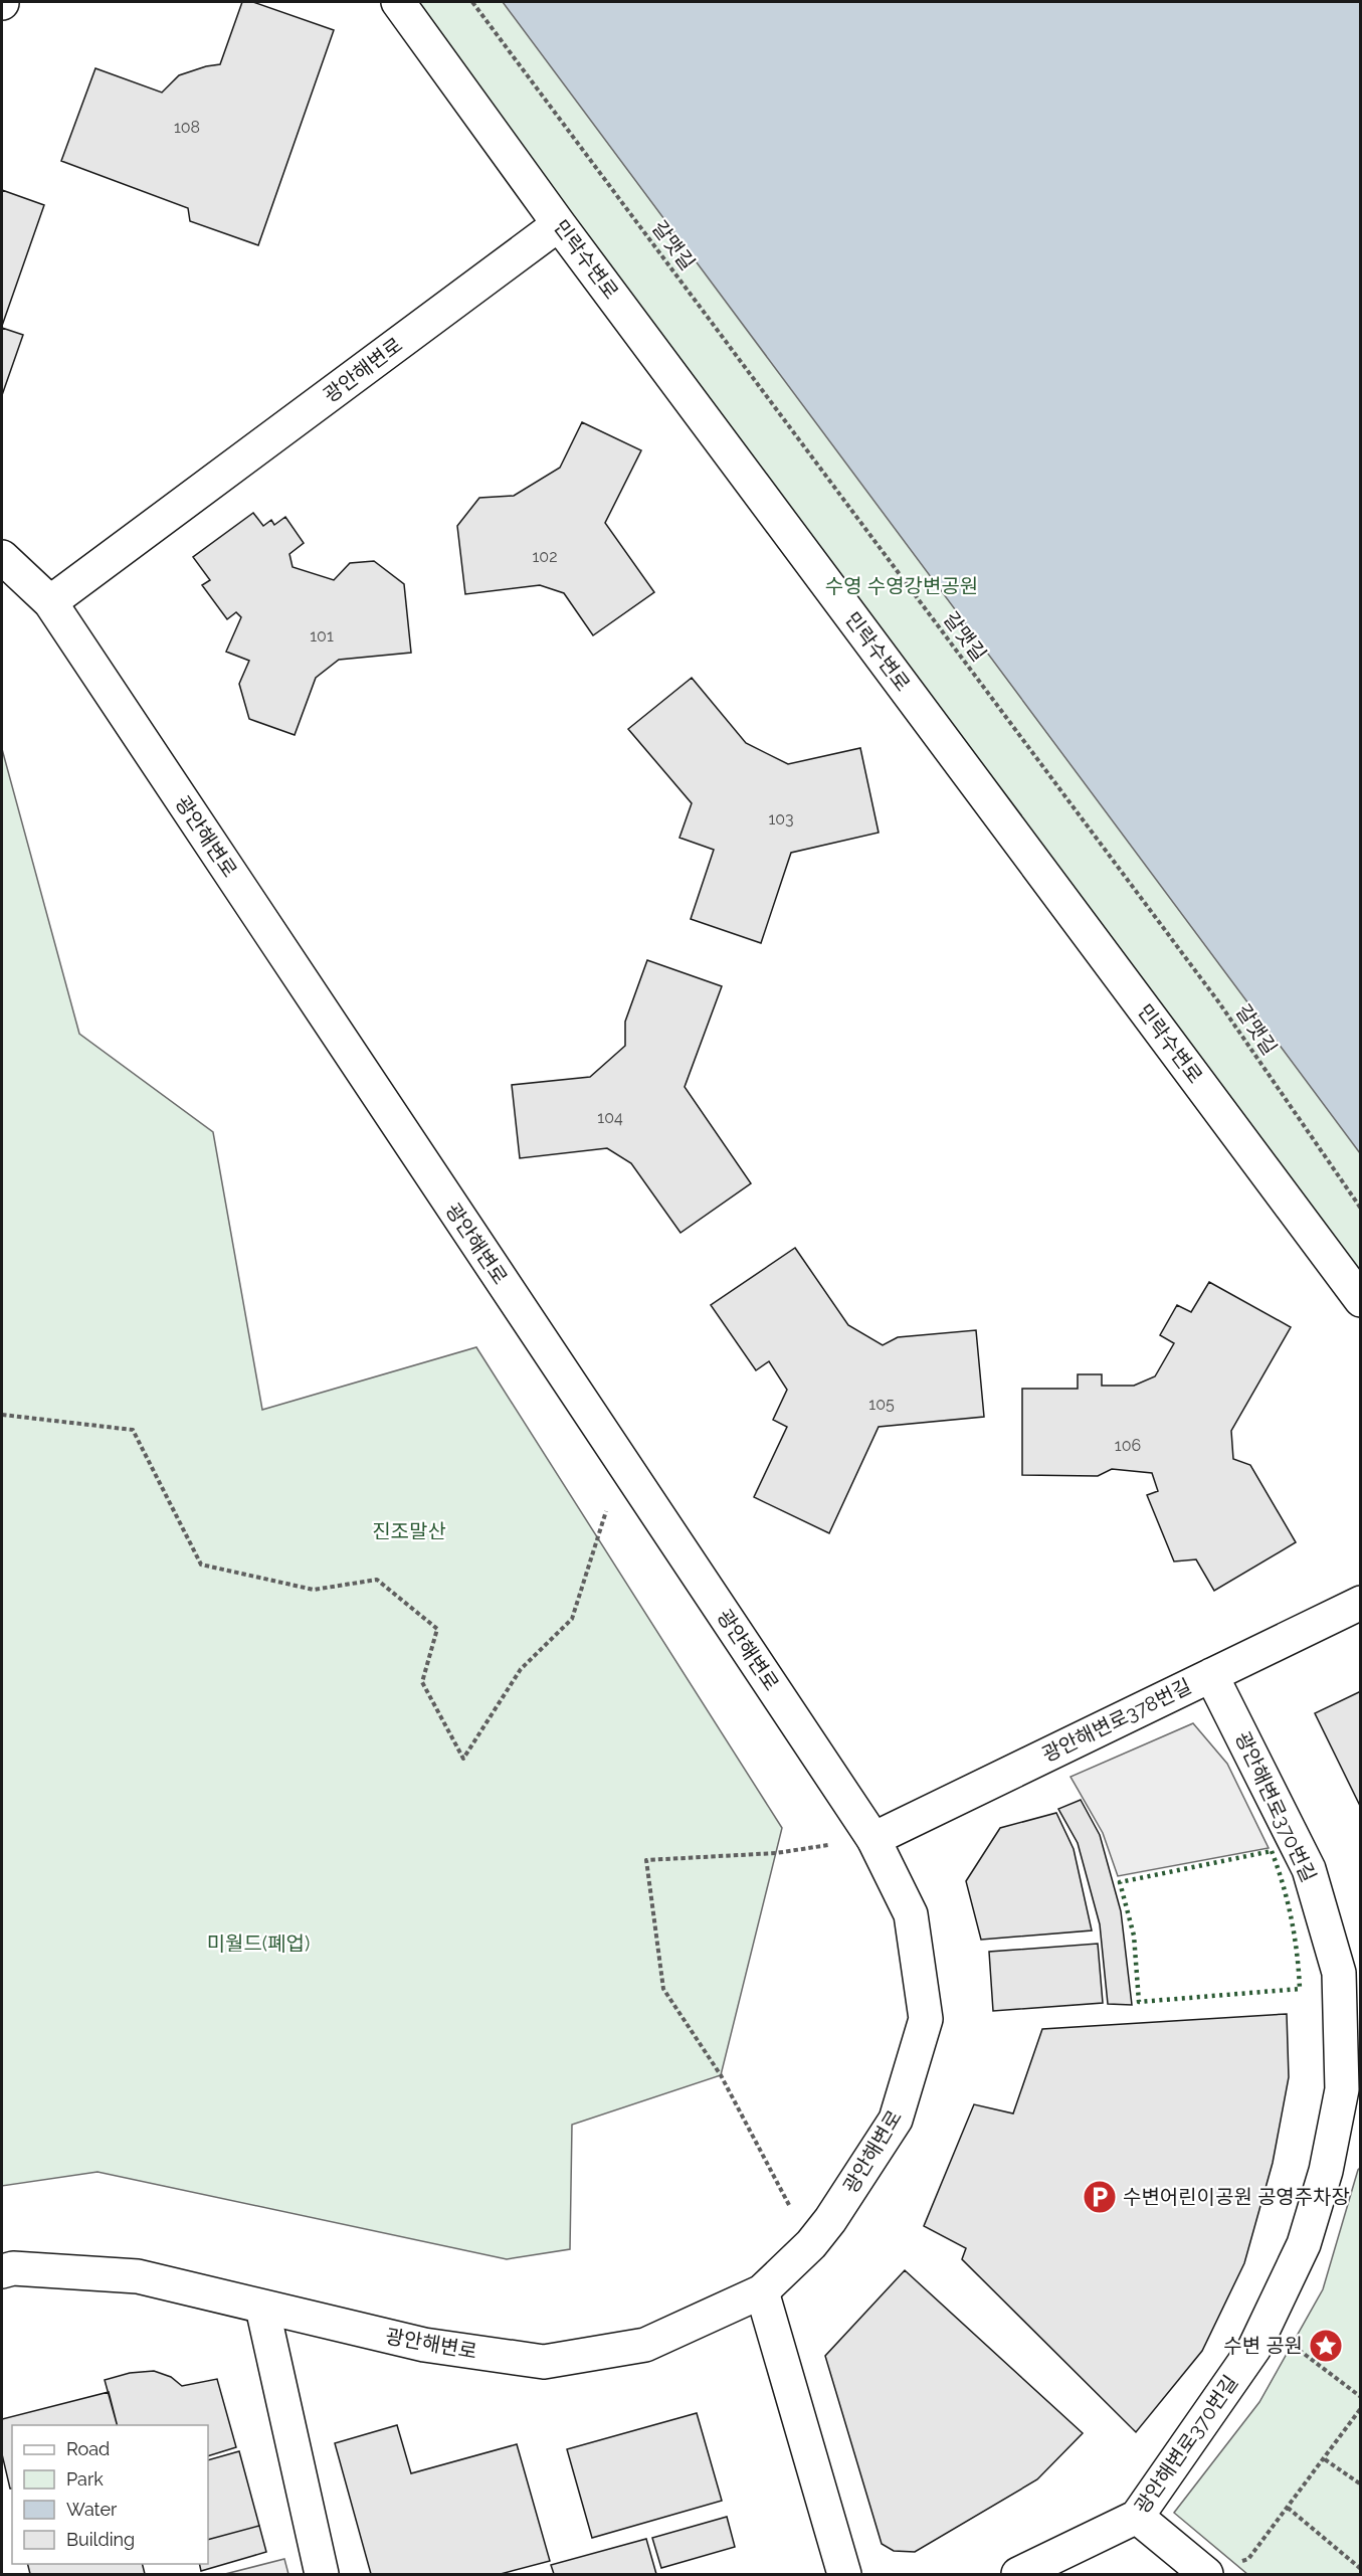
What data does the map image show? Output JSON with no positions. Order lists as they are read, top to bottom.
{
  "streets": {
    "street": [
      "민락수변로",
      "광안해변로",
      "광안해변로378번길",
      "광안해변로370번길"
    ],
    "path": ["갈맷길"]
  },
  "crossings": [
    ["민락수변로", "광안해변로"],
    ["광안해변로", "광안해변로378번길"],
    ["광안해변로378번길", "광안해변로370번길"]
  ],
  "parks": ["수영 수영강변공원", "진조말산", "미월드(폐업)"],
  "places": {
    "parking": ["수변어린이공원 공영주차장"],
    "place": ["수변 공원"]
  },
  "house_numbers": [
    "108",
    "102",
    "101",
    "103",
    "104",
    "105",
    "106"
  ],
  "legend": [
    "Road",
    "Park",
    "Water",
    "Building"
  ]
}
